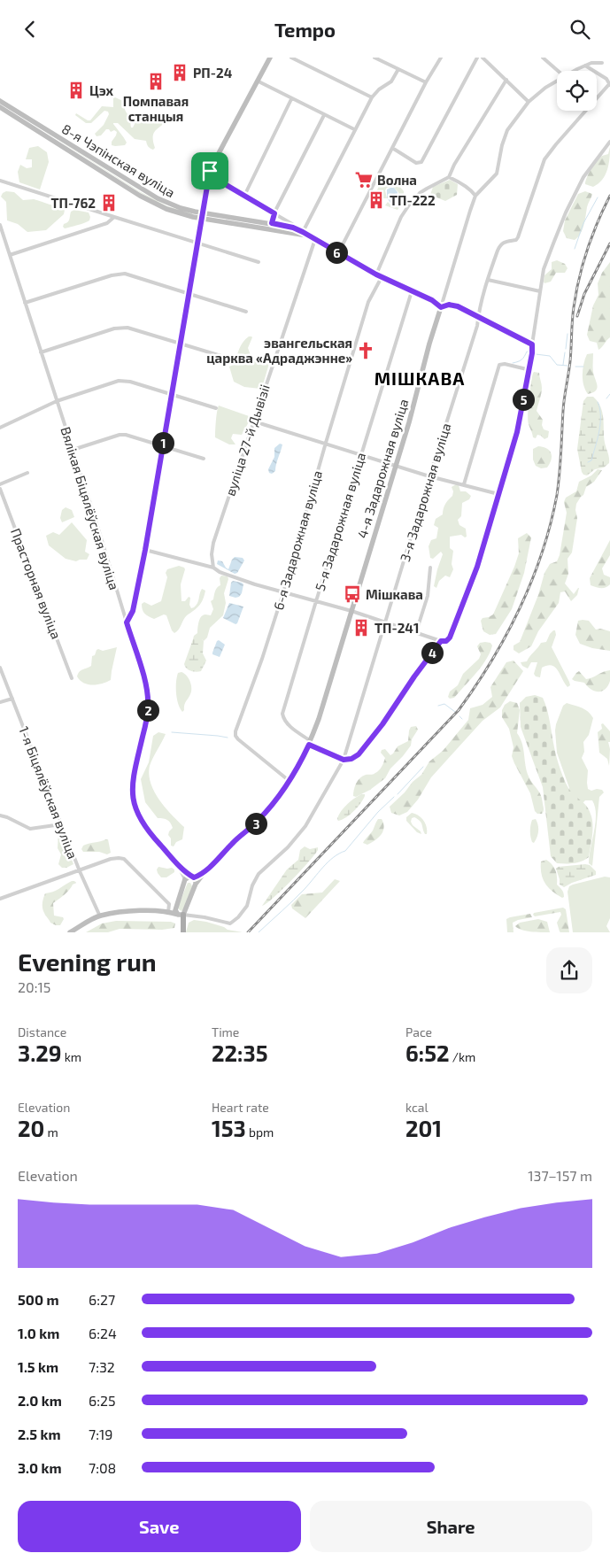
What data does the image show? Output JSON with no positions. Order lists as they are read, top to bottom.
{
  "streets": {
    "main road": ["8-я Чэпінская вуліца", "4-я Задарожная вуліца"],
    "street": [
      "вуліца 27-й Дывізіі",
      "3-я Задарожная вуліца",
      "Вялікая Біцялёўская вуліца",
      "5-я Задарожная вуліца",
      "6-я Задарожная вуліца",
      "Прасторная вуліца",
      "1-я Біцялёўская вуліца"
    ]
  },
  "crossings": [
    ["8-я Чэпінская вуліца", "вуліца 27-й Дывізіі"],
    ["8-я Чэпінская вуліца", "4-я Задарожная вуліца"],
    ["8-я Чэпінская вуліца", "3-я Задарожная вуліца"],
    ["8-я Чэпінская вуліца", "5-я Задарожная вуліца"],
    ["8-я Чэпінская вуліца", "6-я Задарожная вуліца"],
    ["4-я Задарожная вуліца", "Вялікая Біцялёўская вуліца"],
    ["4-я Задарожная вуліца", "5-я Задарожная вуліца"],
    ["4-я Задарожная вуліца", "6-я Задарожная вуліца"],
    ["3-я Задарожная вуліца", "5-я Задарожная вуліца"]
  ],
  "districts": ["МІШКАВА"],
  "places": {
    "building": [
      "РП-24",
      "Помпавая станцыя",
      "Цэх",
      "ТП-222",
      "ТП-762",
      "ТП-241"
    ],
    "supermarket": ["Волна"],
    "church": ["эвангельская царква «Адраджэнне»"],
    "bus stop": ["Мішкава"]
  },
  "page": {
    "header": "Tempo",
    "pins": [
      "6",
      "5",
      "1",
      "4",
      "2",
      "3"
    ],
    "heading": ["Evening run", "20:15"],
    "stats": [
      ["Distance", "3.29 km"],
      ["Time", "22:35"],
      ["Pace", "6:52 /km"],
      ["Elevation", "20 m"],
      ["Heart rate", "153 bpm"],
      ["kcal", "201"]
    ],
    "chart": ["Elevation", "137–157 m"],
    "list": [
      {
        "name": "500 m",
        "note": "6:27"
      },
      {
        "name": "1.0 km",
        "note": "6:24"
      },
      {
        "name": "1.5 km",
        "note": "7:32"
      },
      {
        "name": "2.0 km",
        "note": "6:25"
      },
      {
        "name": "2.5 km",
        "note": "7:19"
      },
      {
        "name": "3.0 km",
        "note": "7:08"
      }
    ],
    "buttons": ["Save", "Share"]
  }
}
